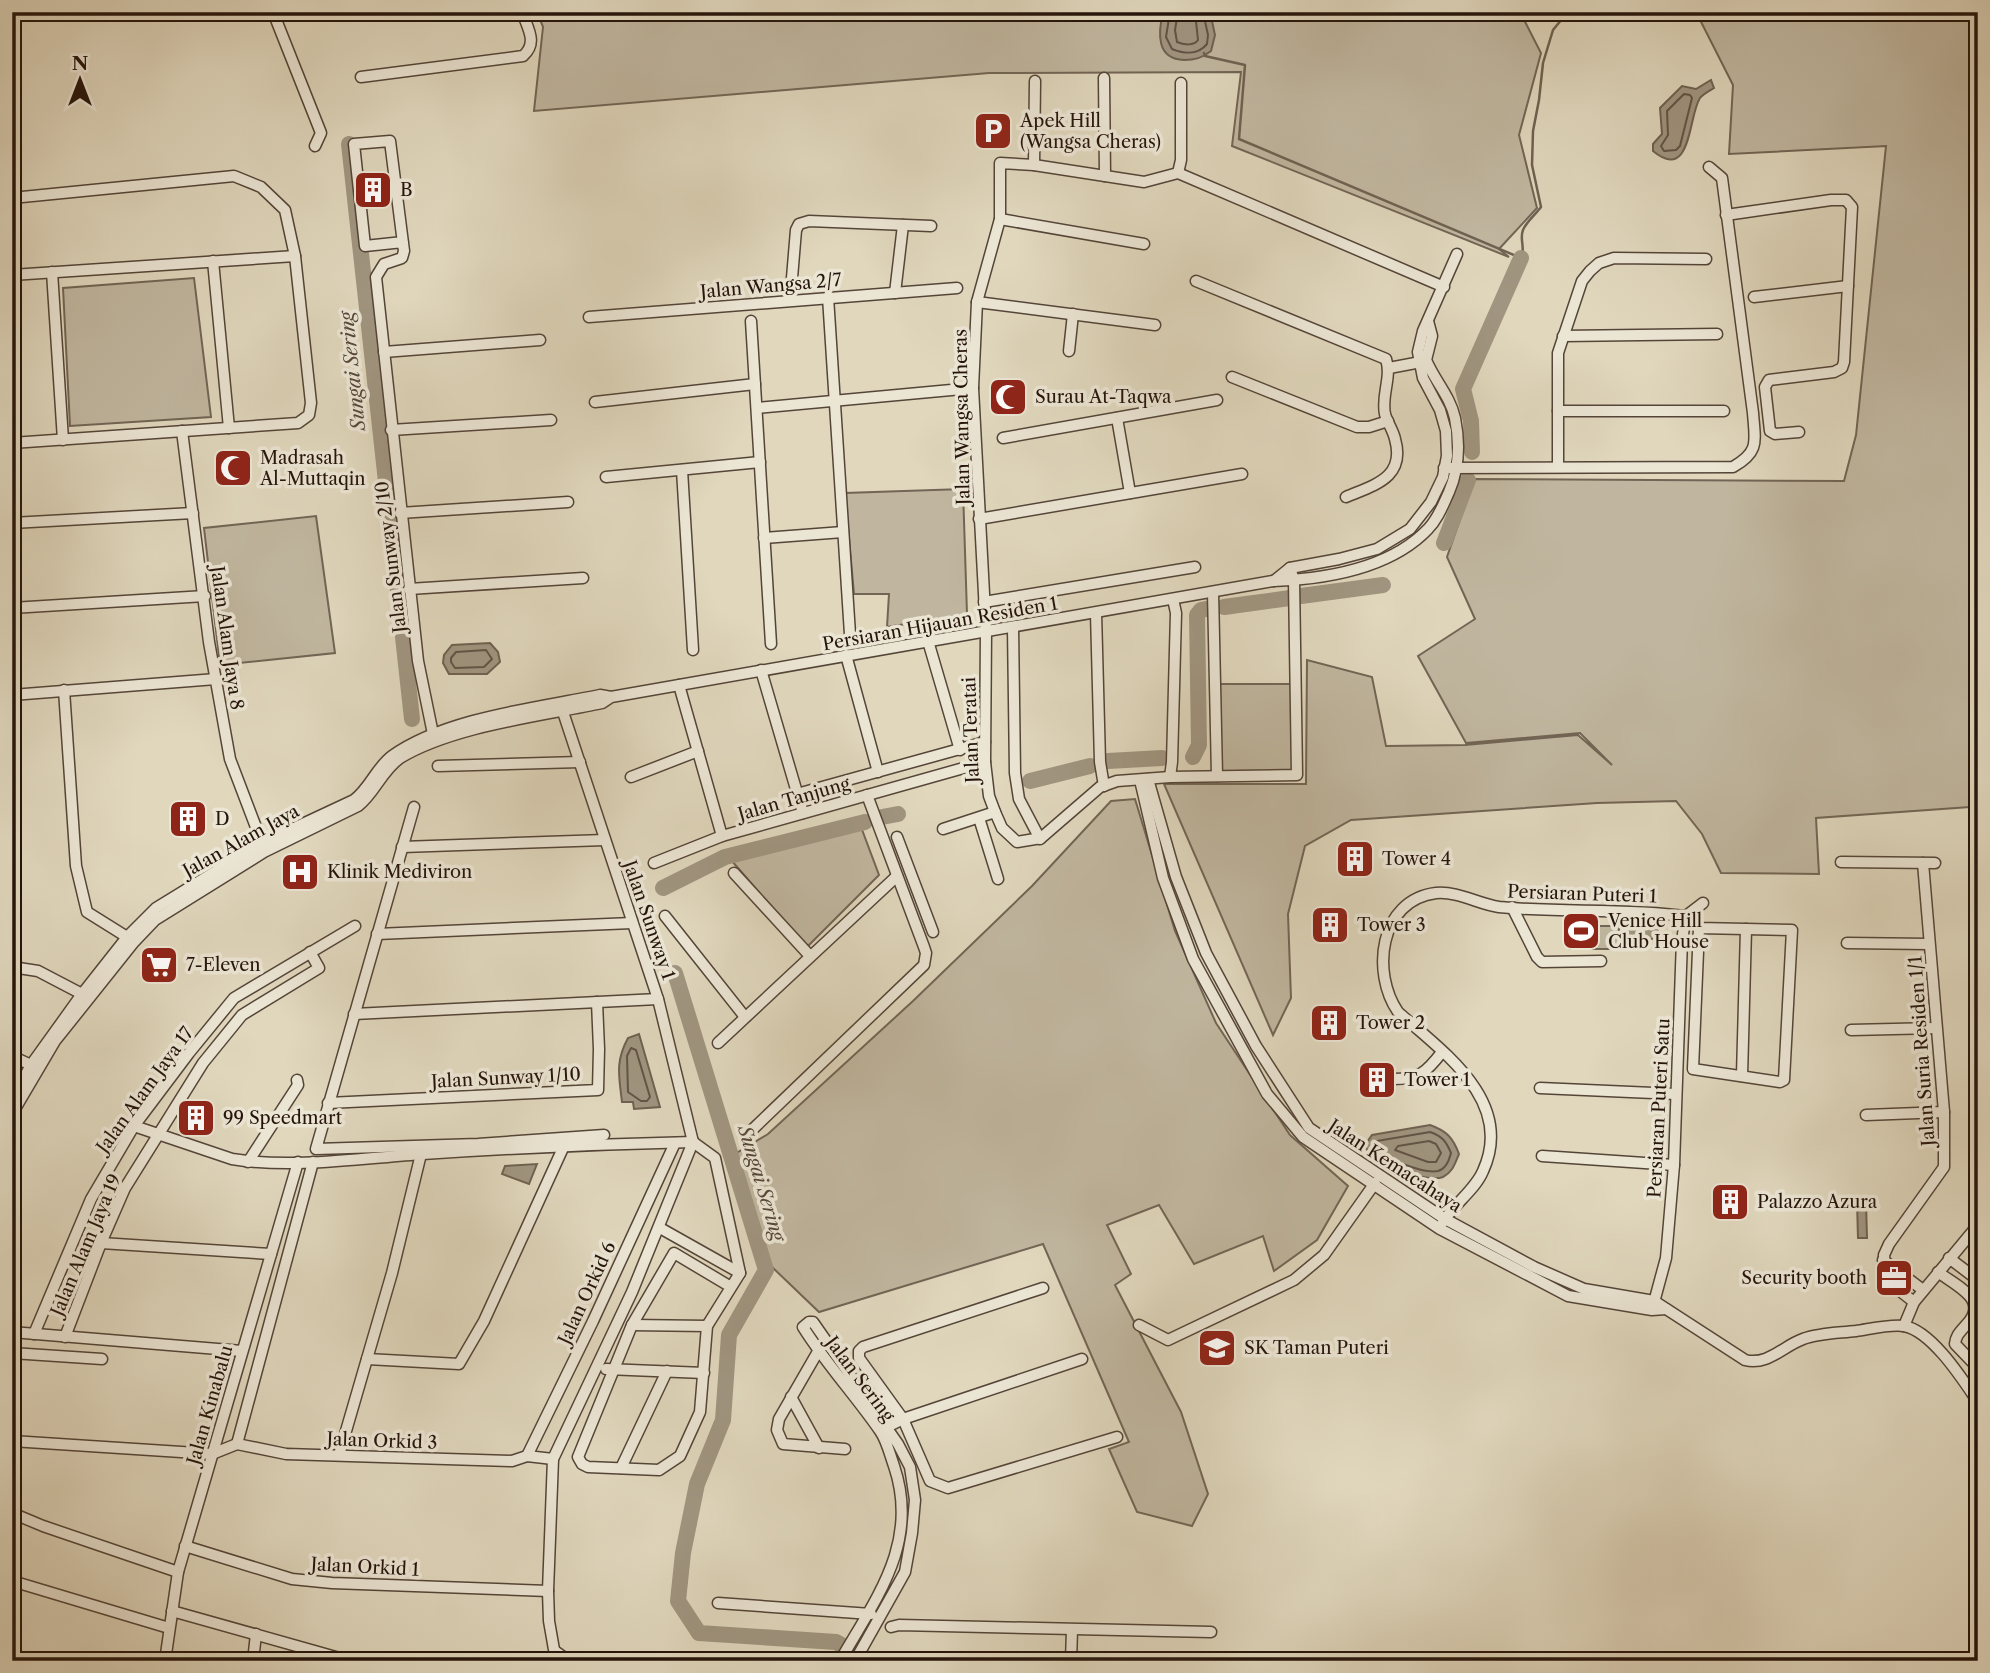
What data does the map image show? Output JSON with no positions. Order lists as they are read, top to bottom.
{
  "streets": {
    "street": [
      "Jalan Wangsa 2/7",
      "Jalan Wangsa Cheras",
      "Jalan Sunway 2/10",
      "Persiaran Hijauan Residen 1",
      "Jalan Alam Jaya 8",
      "Jalan Teratai",
      "Jalan Tanjung",
      "Jalan Alam Jaya",
      "Persiaran Puteri 1",
      "Jalan Sunway 1",
      "Jalan Suria Residen 1/1",
      "Jalan Sunway 1/10",
      "Jalan Alam Jaya 17",
      "Persiaran Puteri Satu",
      "Jalan Kemacahaya",
      "Jalan Alam Jaya 19",
      "Jalan Orkid 6",
      "Jalan Sering",
      "Jalan Kinabalu",
      "Jalan Orkid 3",
      "Jalan Orkid 1"
    ]
  },
  "crossings": [
    ["Jalan Wangsa Cheras", "Persiaran Hijauan Residen 1"],
    ["Jalan Wangsa Cheras", "Jalan Teratai"],
    ["Jalan Sunway 2/10", "Jalan Alam Jaya"],
    ["Persiaran Hijauan Residen 1", "Jalan Teratai"],
    ["Persiaran Hijauan Residen 1", "Jalan Tanjung"],
    ["Persiaran Hijauan Residen 1", "Jalan Alam Jaya"],
    ["Persiaran Hijauan Residen 1", "Jalan Sunway 1"],
    ["Jalan Alam Jaya 8", "Jalan Alam Jaya"],
    ["Jalan Teratai", "Jalan Tanjung"],
    ["Jalan Alam Jaya", "Jalan Sunway 1"],
    ["Persiaran Puteri 1", "Persiaran Puteri Satu"],
    ["Persiaran Puteri 1", "Jalan Kemacahaya"],
    ["Jalan Alam Jaya 17", "Jalan Alam Jaya 19"],
    ["Persiaran Puteri Satu", "Jalan Kemacahaya"],
    ["Jalan Orkid 6", "Jalan Orkid 3"],
    ["Jalan Kinabalu", "Jalan Orkid 1"]
  ],
  "water": ["Sungai Sering"],
  "places": {
    "parking": ["Apek Hill (Wangsa Cheras)"],
    "building": [
      "B",
      "D",
      "Tower 4",
      "Tower 3",
      "Tower 2",
      "Tower 1",
      "99 Speedmart",
      "Palazzo Azura"
    ],
    "mosque": ["Surau At-Taqwa", "Madrasah Al-Muttaqin"],
    "hospital": ["Klinik Mediviron"],
    "sports": ["Venice Hill Club House"],
    "supermarket": ["7-Eleven"],
    "office": ["Security booth"],
    "school or university": ["SK Taman Puteri"]
  },
  "north": "top"
}
